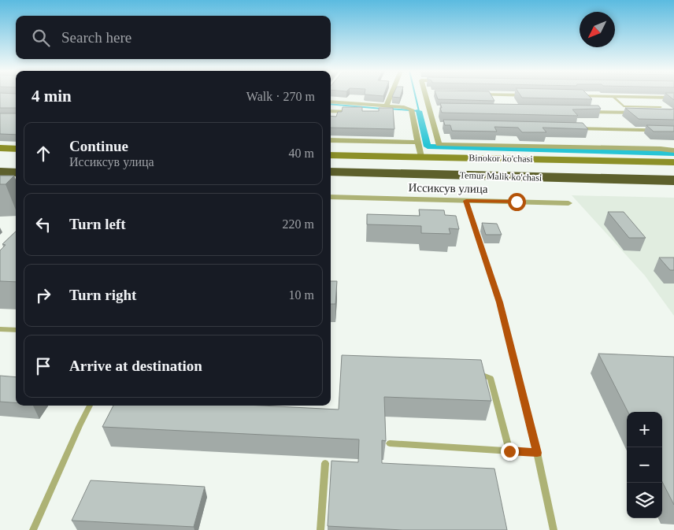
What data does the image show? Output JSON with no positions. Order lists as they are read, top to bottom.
{
  "streets": {
    "highway": ["Temur Malik ko'chasi"],
    "main road": ["Binokor ko'chasi"],
    "street": ["Иссиксув улица"]
  },
  "north": "bottom left",
  "page": {
    "search": "Search here",
    "heading": ["4 min", "Walk · 270 m"],
    "list": [
      ["Continue", "Иссиксув улица", "40 m"],
      ["Turn left", "220 m"],
      ["Turn right", "10 m"],
      "Arrive at destination"
    ],
    "map_buttons": ["+", "−"]
  }
}
